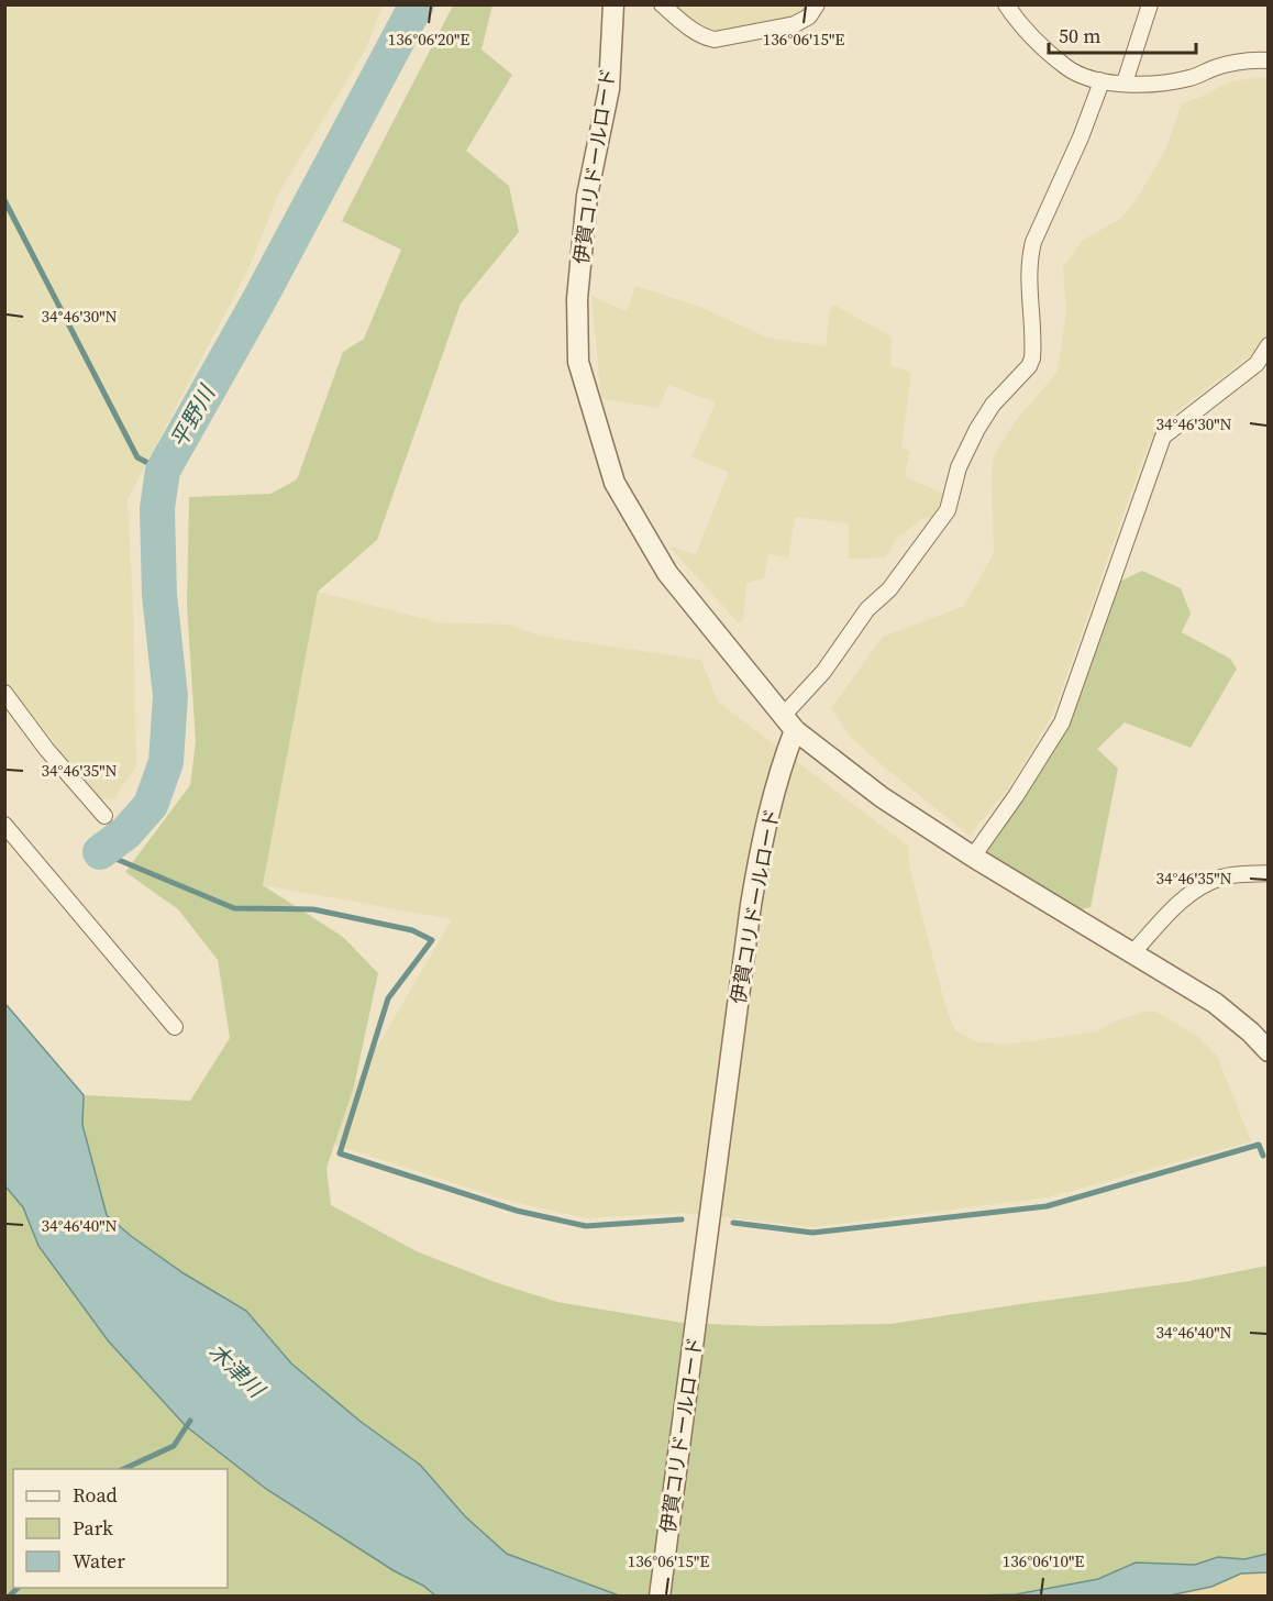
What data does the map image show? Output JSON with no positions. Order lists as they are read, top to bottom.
{
  "streets": {
    "street": ["伊賀コリドールロード"]
  },
  "water": ["平野川", "木津川"],
  "legend": ["Road", "Park", "Water"],
  "scale_bar": "50 m",
  "coordinates": [
    "136°06'20\"E",
    "136°06'15\"E",
    "34°46'30\"N",
    "34°46'35\"N",
    "34°46'40\"N",
    "136°06'10\"E"
  ]
}
